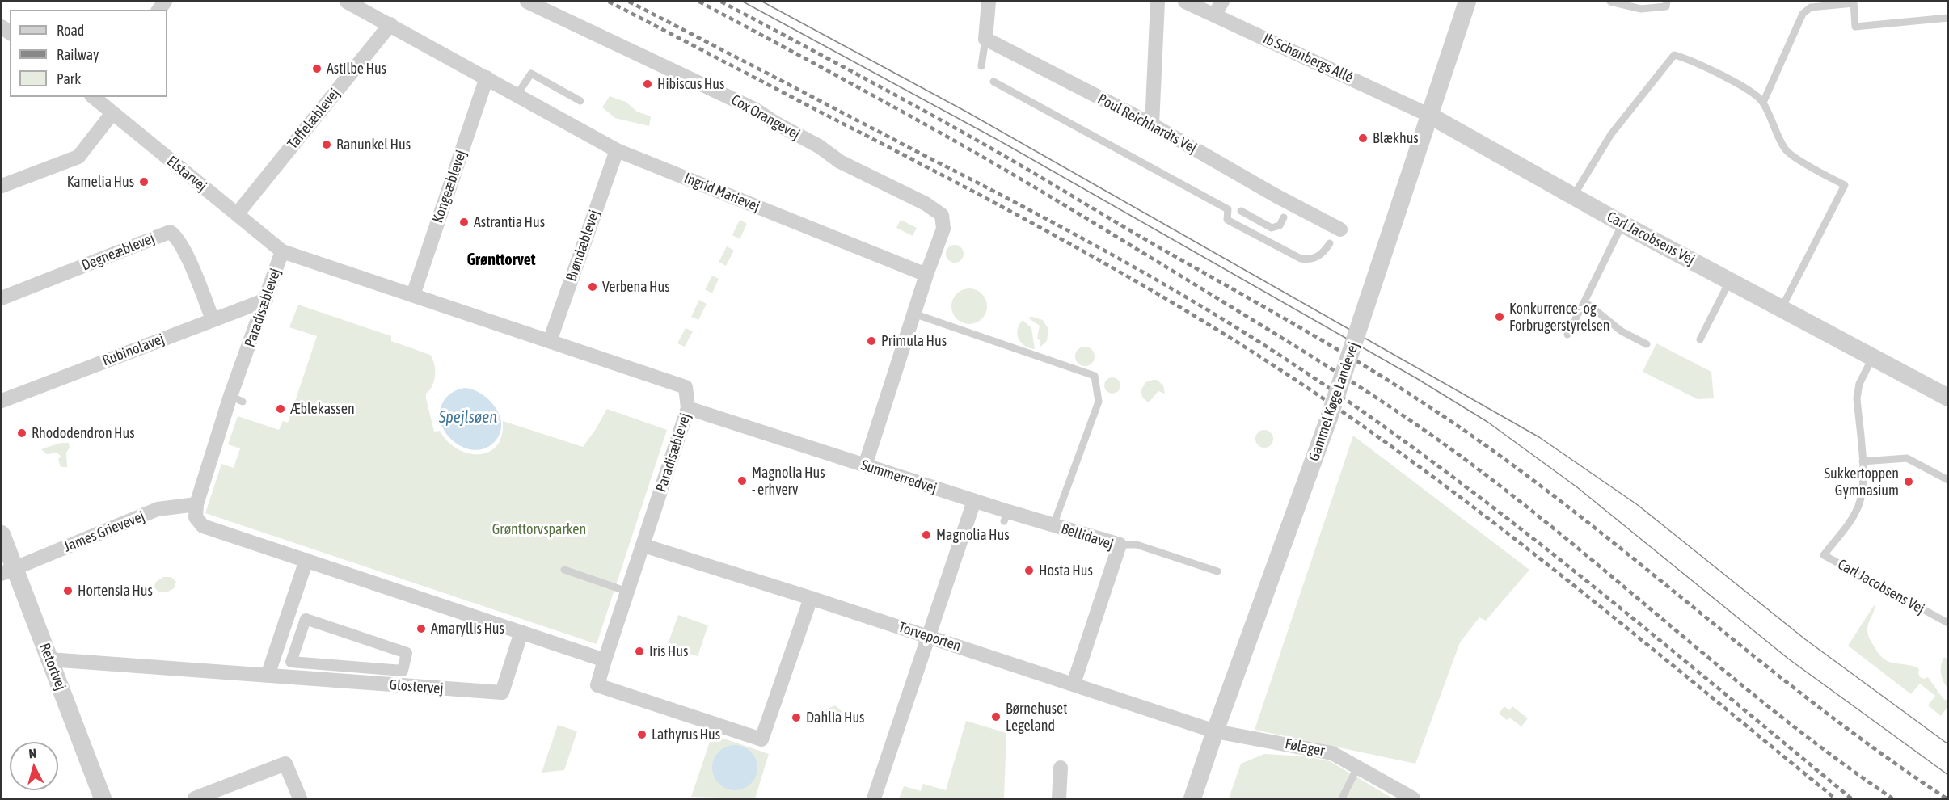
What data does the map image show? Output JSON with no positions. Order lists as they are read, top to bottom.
{
  "streets": {
    "street": [
      "Ib Schønbergs Allé",
      "Cox Orangevej",
      "Taffelæblevej",
      "Poul Reichhardts Vej",
      "Elstarvej",
      "Kongeæblevej",
      "Ingrid Marievej",
      "Carl Jacobsens Vej",
      "Brøndæblevej",
      "Degneæblevej",
      "Paradisæblevej",
      "Rubinolavej",
      "Gammel Køge Landevej",
      "Summerredvej",
      "James Grievevej",
      "Bellidavej",
      "Torveporten",
      "Retortvej",
      "Glostervej",
      "Følager"
    ]
  },
  "crossings": [
    ["Ib Schønbergs Allé", "Carl Jacobsens Vej"],
    ["Ib Schønbergs Allé", "Gammel Køge Landevej"],
    ["Cox Orangevej", "Ingrid Marievej"],
    ["Taffelæblevej", "Elstarvej"],
    ["Taffelæblevej", "Ingrid Marievej"],
    ["Elstarvej", "Paradisæblevej"],
    ["Kongeæblevej", "Ingrid Marievej"],
    ["Kongeæblevej", "Paradisæblevej"],
    ["Ingrid Marievej", "Brøndæblevej"],
    ["Carl Jacobsens Vej", "Gammel Køge Landevej"],
    ["Brøndæblevej", "Paradisæblevej"],
    ["Degneæblevej", "Rubinolavej"],
    ["Paradisæblevej", "Rubinolavej"],
    ["Paradisæblevej", "Summerredvej"],
    ["Paradisæblevej", "James Grievevej"],
    ["Paradisæblevej", "Torveporten"],
    ["Gammel Køge Landevej", "Torveporten"],
    ["Gammel Køge Landevej", "Følager"],
    ["Summerredvej", "Bellidavej"],
    ["James Grievevej", "Retortvej"],
    ["Bellidavej", "Torveporten"],
    ["Torveporten", "Følager"],
    ["Retortvej", "Glostervej"]
  ],
  "districts": ["Grønttorvet"],
  "water": ["Spejlsøen"],
  "parks": ["Grønttorvsparken"],
  "places": [
    "Astilbe Hus",
    "Hibiscus Hus",
    "Blækhus",
    "Ranunkel Hus",
    "Kamelia Hus",
    "Astrantia Hus",
    "Verbena Hus",
    "Konkurrence- og Forbrugerstyrelsen",
    "Primula Hus",
    "Æblekassen",
    "Rhododendron Hus",
    "Magnolia Hus - erhverv",
    "Sukkertoppen Gymnasium",
    "Magnolia Hus",
    "Hosta Hus",
    "Hortensia Hus",
    "Amaryllis Hus",
    "Iris Hus",
    "Børnehuset Legeland",
    "Dahlia Hus",
    "Lathyrus Hus"
  ],
  "legend": ["Road", "Railway", "Park"],
  "north": "top"
}
